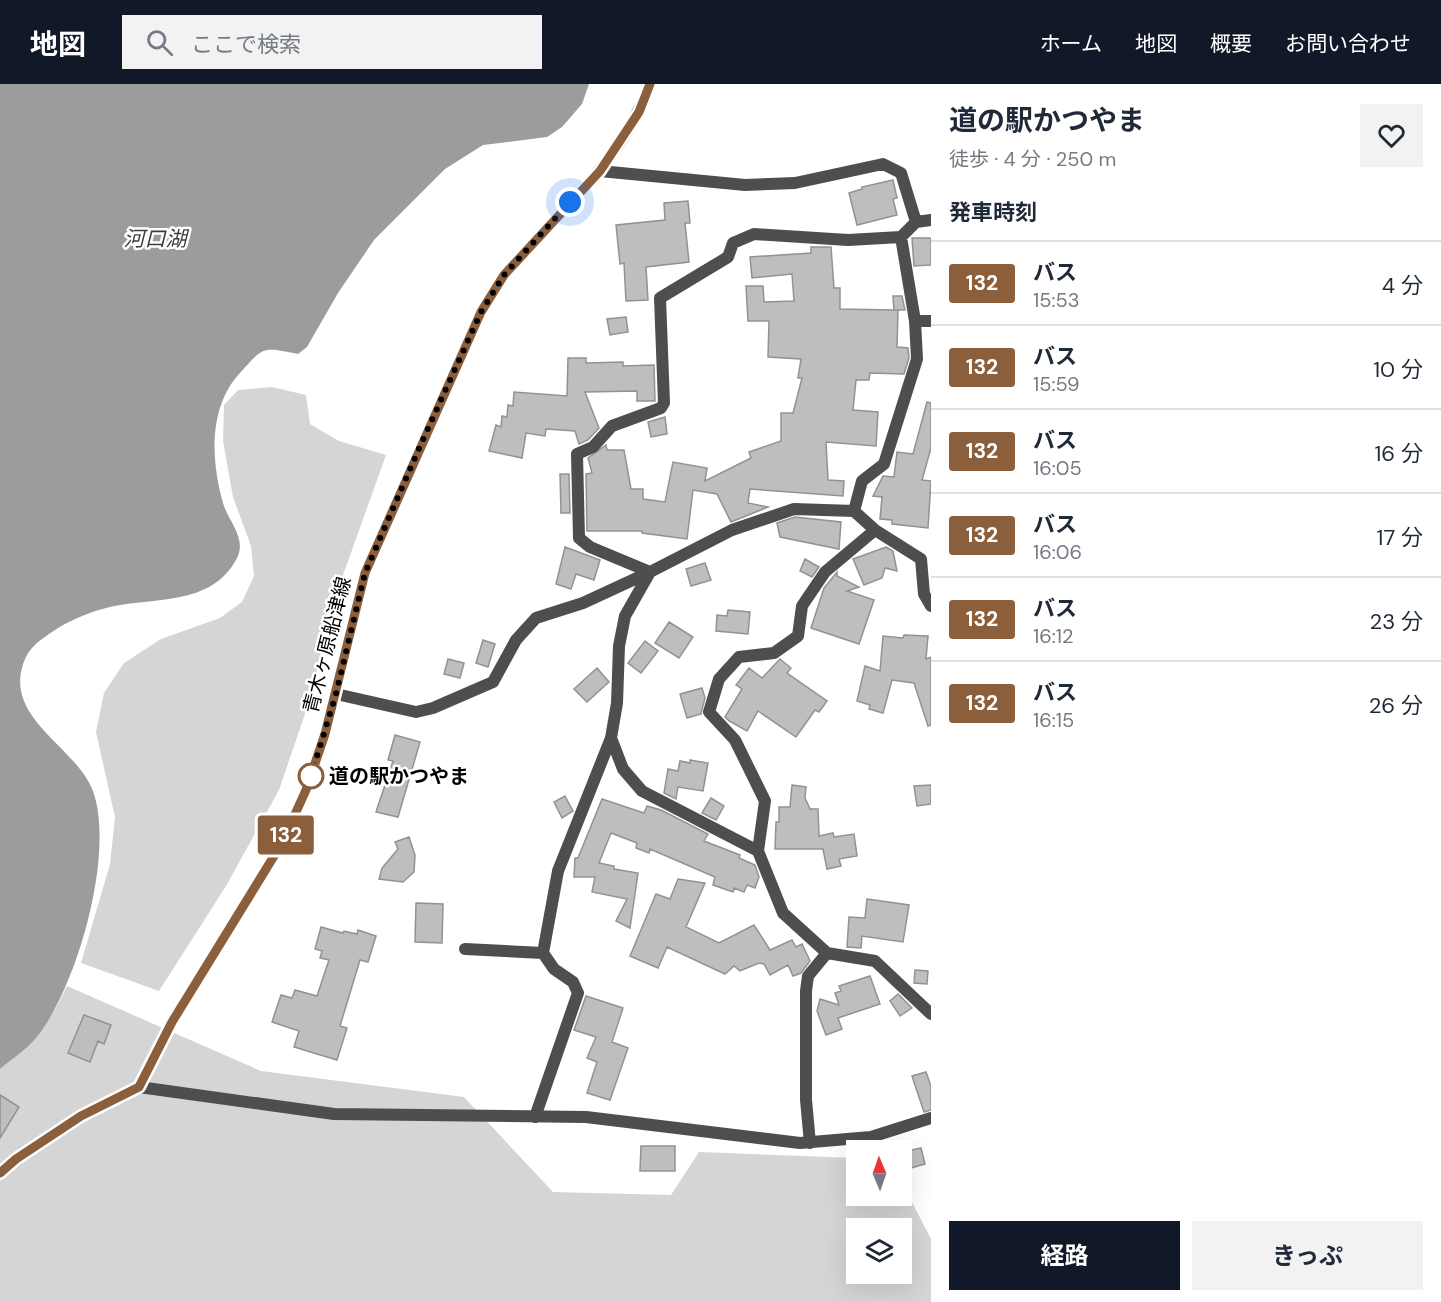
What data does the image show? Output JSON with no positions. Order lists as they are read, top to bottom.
{
  "streets": {
    "main road": ["青木ヶ原船津線"]
  },
  "water": ["河口湖"],
  "places": ["道の駅かつやま"],
  "lines": ["bus line 132"],
  "north": "top",
  "page": {
    "header": "地図",
    "search": "ここで検索",
    "nav": [
      "ホーム",
      "地図",
      "概要",
      "お問い合わせ"
    ],
    "on_map": "132",
    "heading": [
      ["道の駅かつやま", "徒歩 · 4 分 · 250 m"],
      "発車時刻"
    ],
    "list": [
      {
        "mark": "132",
        "name": "バス",
        "note": "15:53",
        "value": "4 分"
      },
      {
        "mark": "132",
        "name": "バス",
        "note": "15:59",
        "value": "10 分"
      },
      {
        "mark": "132",
        "name": "バス",
        "note": "16:05",
        "value": "16 分"
      },
      {
        "mark": "132",
        "name": "バス",
        "note": "16:06",
        "value": "17 分"
      },
      {
        "mark": "132",
        "name": "バス",
        "note": "16:12",
        "value": "23 分"
      },
      {
        "mark": "132",
        "name": "バス",
        "note": "16:15",
        "value": "26 分"
      }
    ],
    "buttons": ["経路", "きっぷ"]
  }
}
